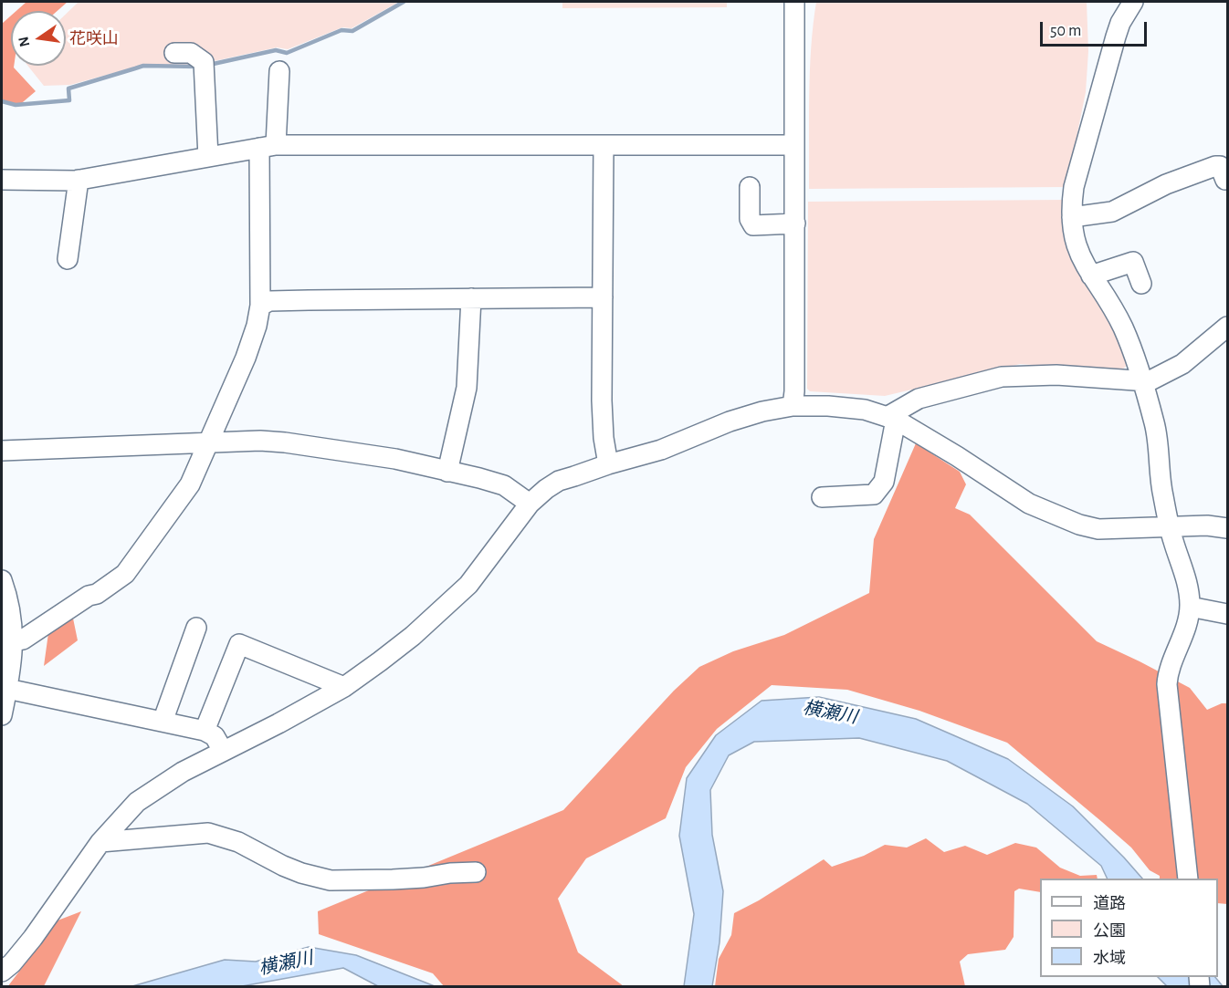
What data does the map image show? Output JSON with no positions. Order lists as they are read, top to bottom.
{
  "water": ["横瀬川"],
  "parks": ["花咲山"],
  "legend": ["道路", "公園", "水域"],
  "scale_bar": "50 m",
  "north": "left"
}
